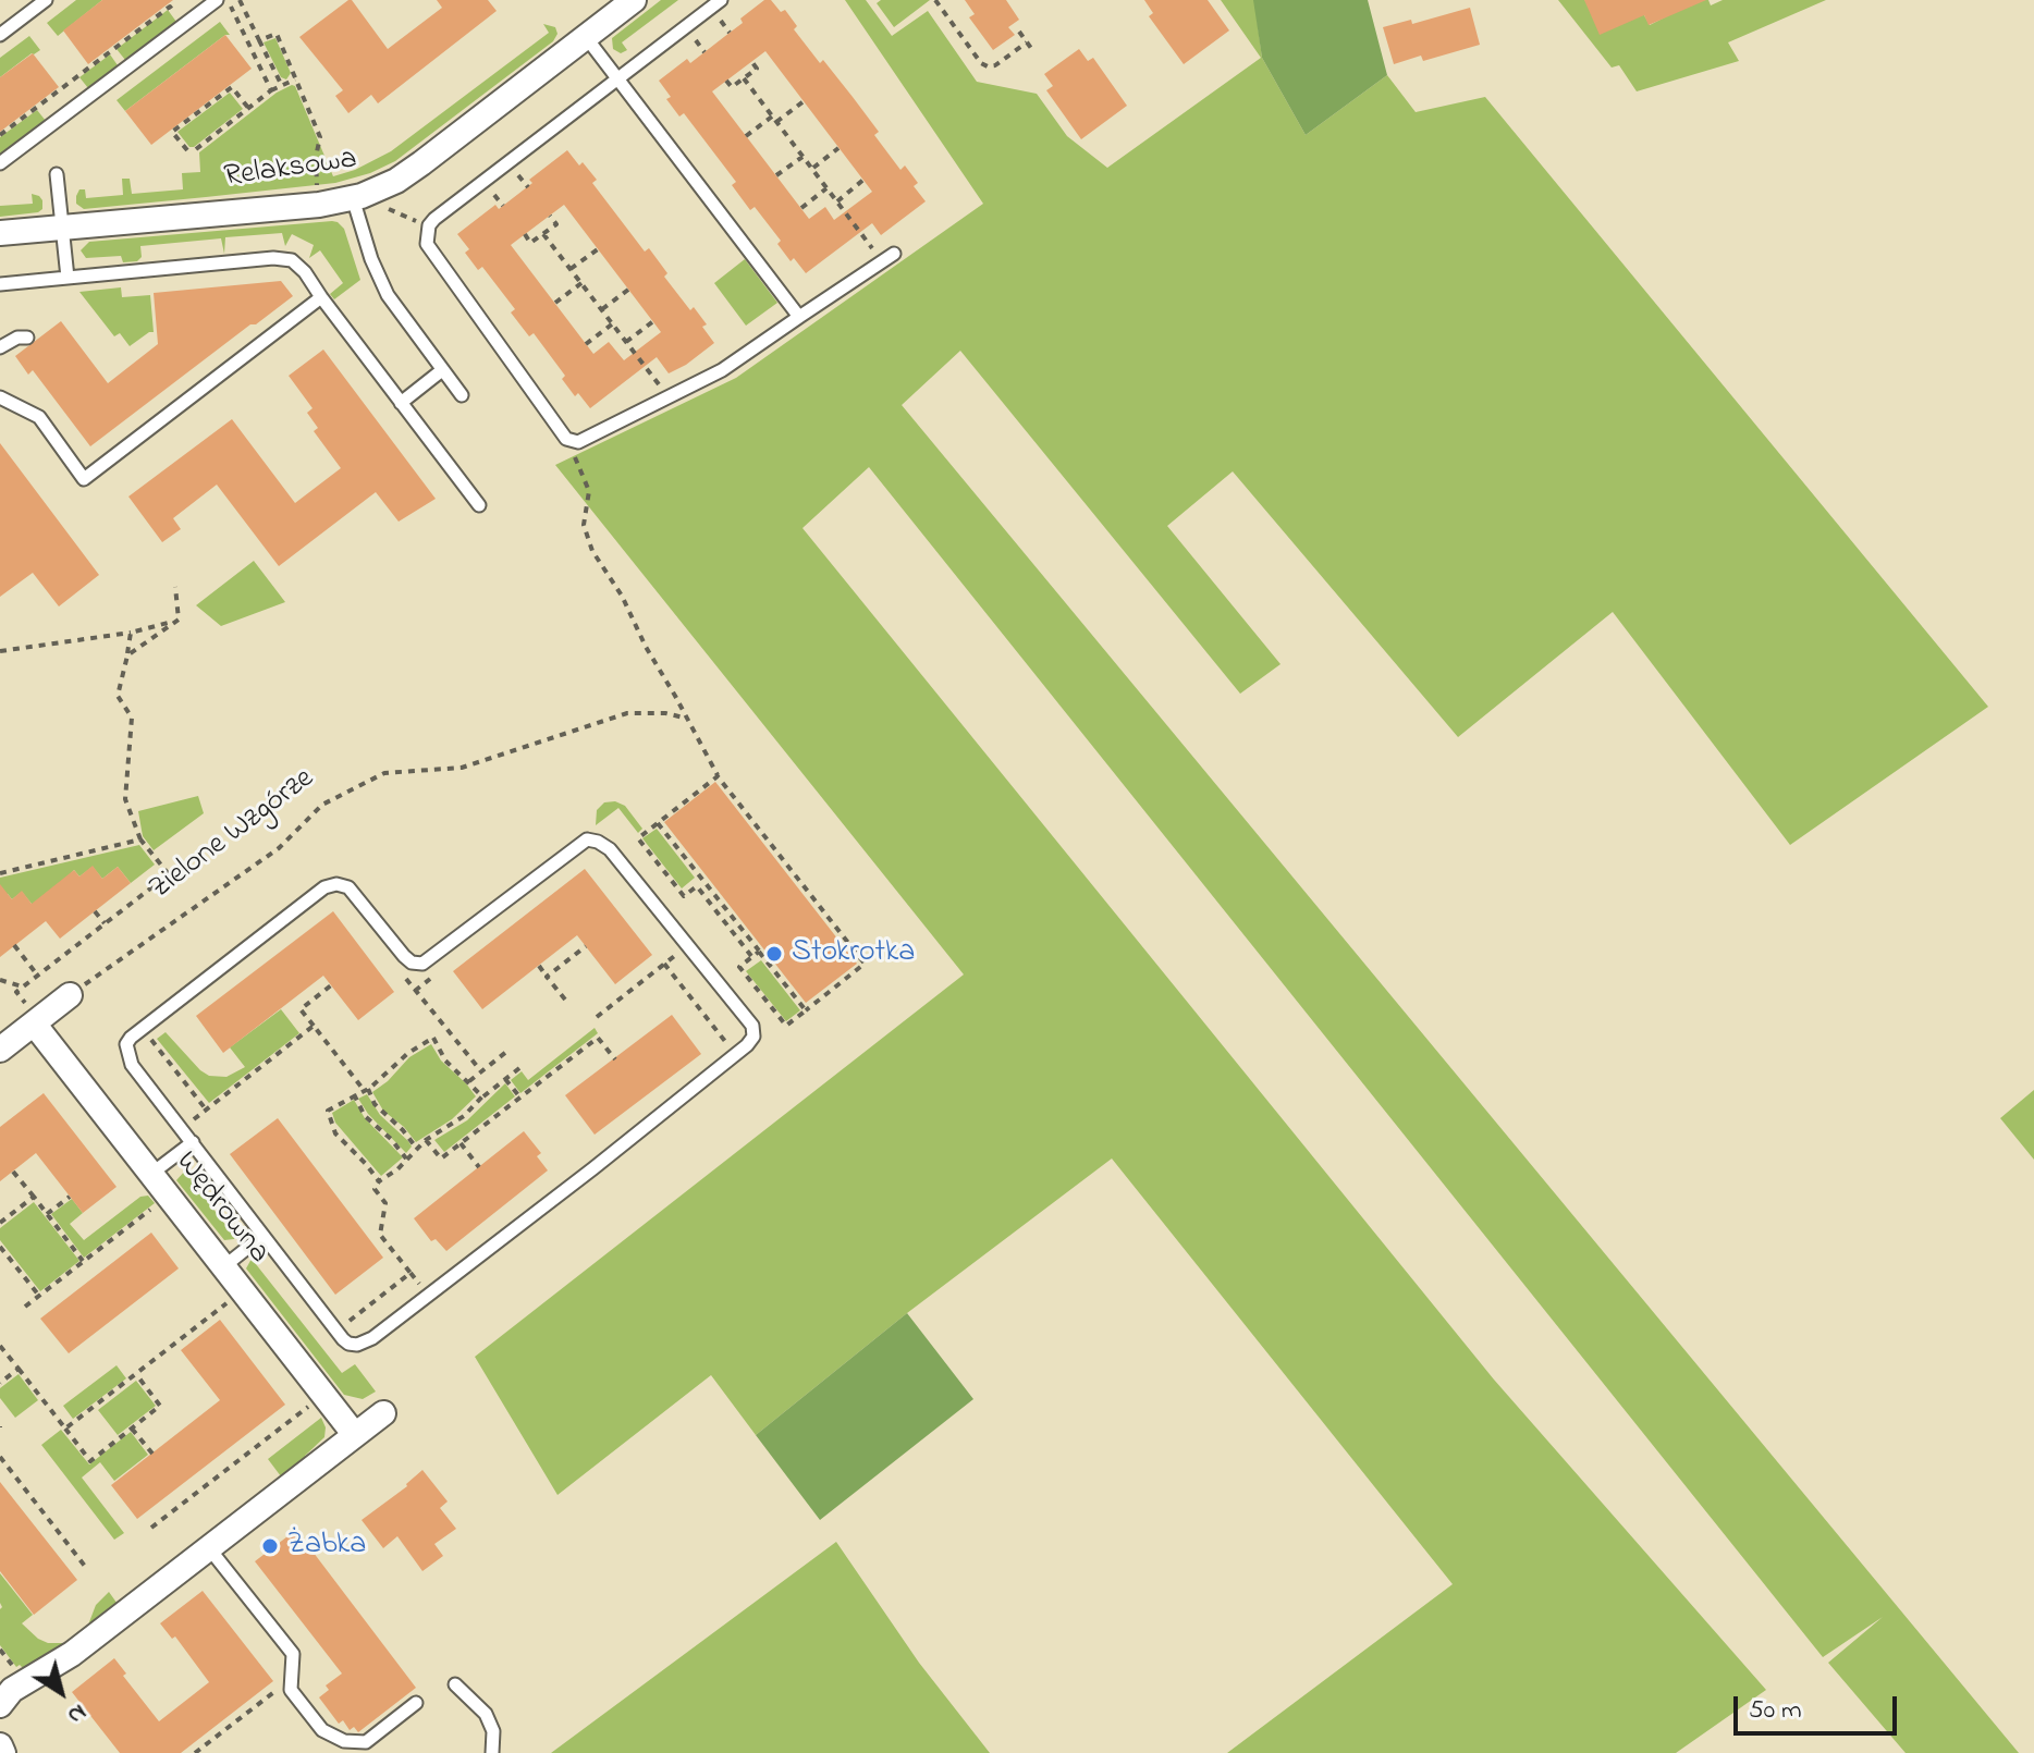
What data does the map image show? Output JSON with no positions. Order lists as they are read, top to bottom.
{
  "streets": {
    "street": ["Relaksowa", "Wędrowna"],
    "path": ["Zielone Wzgórze"]
  },
  "places": ["Stokrotka", "Żabka"],
  "scale_bar": "50 m",
  "north": "bottom right"
}
